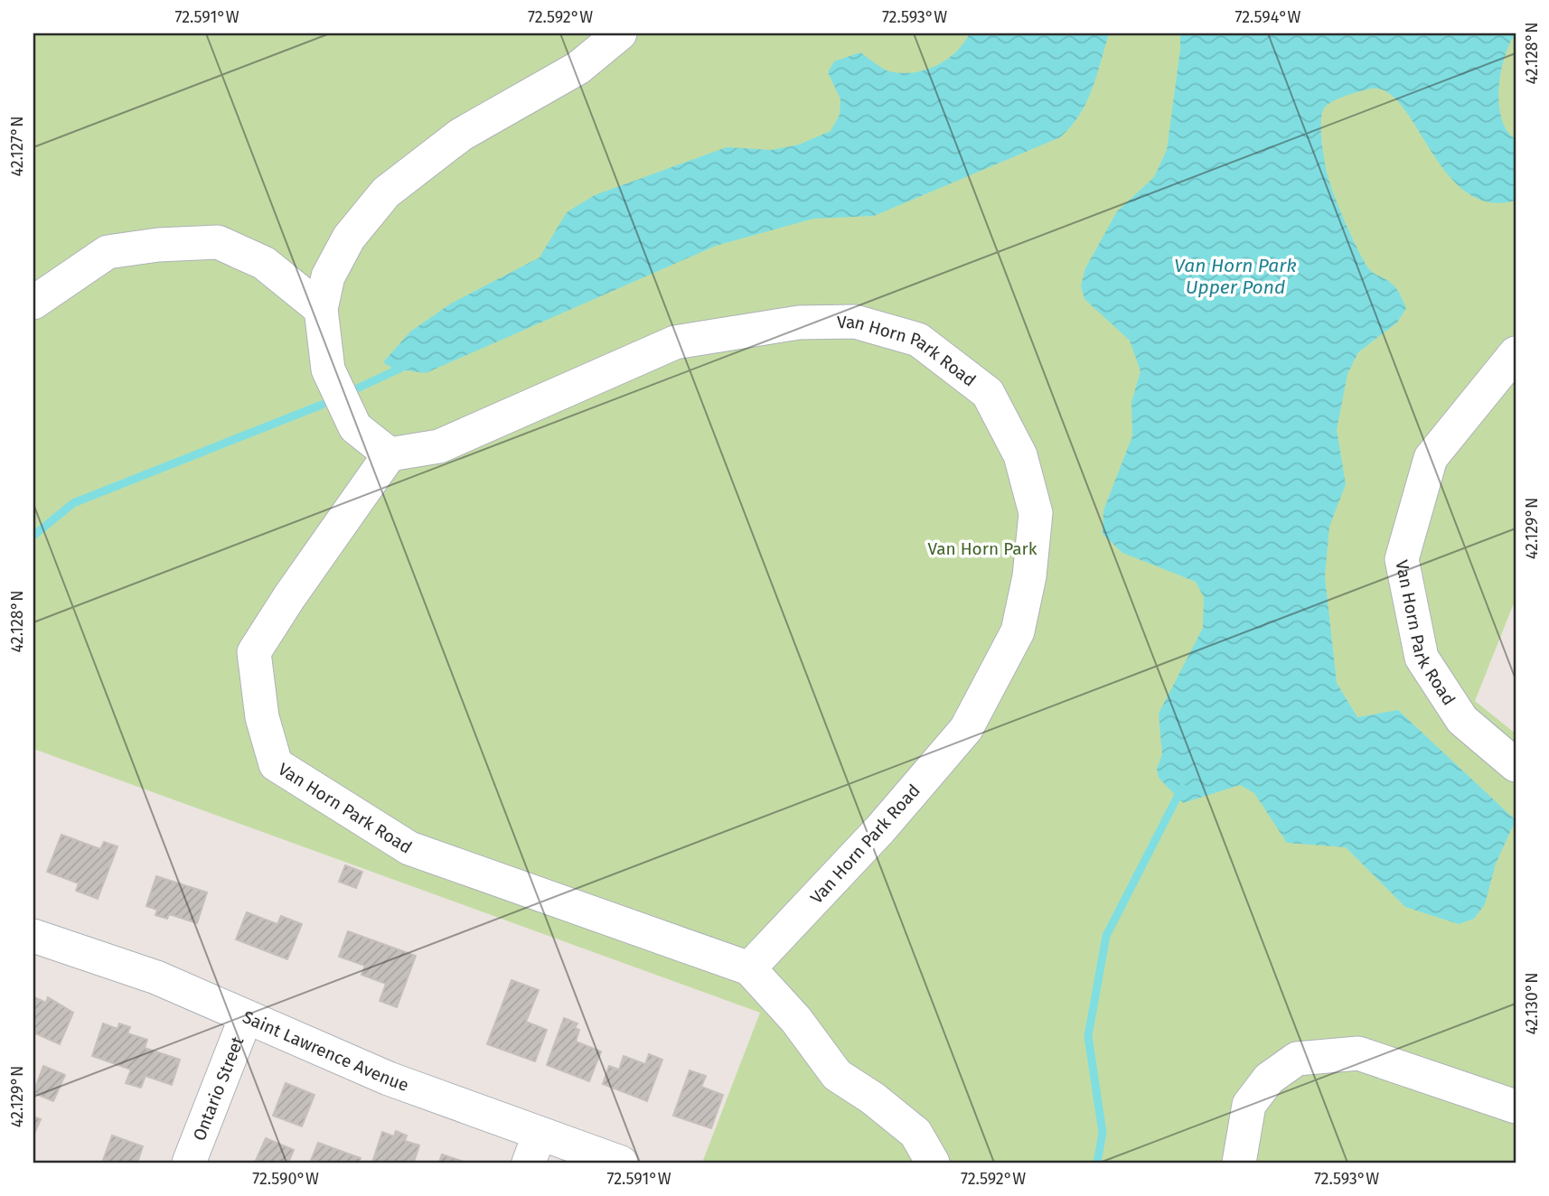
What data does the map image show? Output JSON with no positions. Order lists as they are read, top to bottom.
{
  "streets": {
    "street": ["Van Horn Park Road", "Saint Lawrence Avenue", "Ontario Street"]
  },
  "crossings": [
    ["Saint Lawrence Avenue", "Ontario Street"]
  ],
  "water": ["Van Horn Park Upper Pond"],
  "parks": ["Van Horn Park"],
  "coordinates": [
    "72.591°W",
    "72.592°W",
    "72.593°W",
    "72.594°W",
    "42.128°N",
    "42.127°N",
    "42.129°N",
    "42.130°N",
    "72.590°W"
  ]
}
